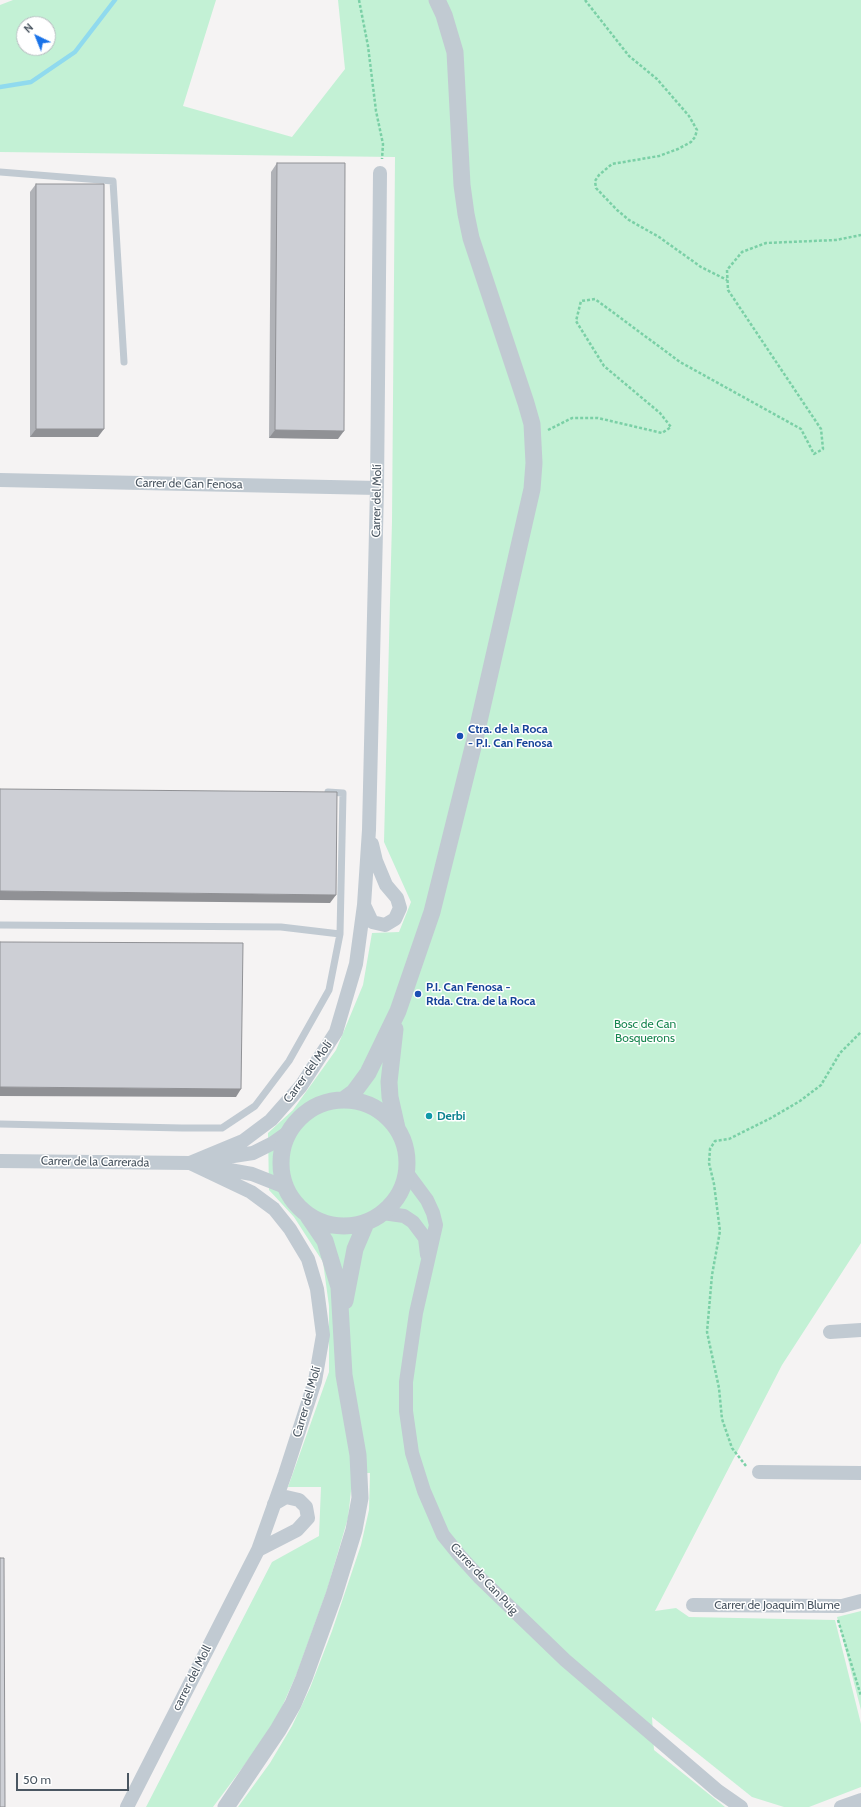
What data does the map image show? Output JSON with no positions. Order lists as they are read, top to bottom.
{
  "streets": {
    "street": [
      "Carrer de Can Fenosa",
      "Carrer del Molí",
      "Carrer de la Carrerada",
      "Carrer de Can Puig",
      "Carrer de Joaquim Blume",
      "carrer del Moll"
    ]
  },
  "crossings": [
    ["Carrer de Can Fenosa", "Carrer del Molí"],
    ["Carrer del Molí", "Carrer de la Carrerada"],
    ["Carrer del Molí", "carrer del Moll"],
    ["Carrer de la Carrerada", "Carrer de Can Puig"]
  ],
  "parks": ["Bosc de Can Bosquerons"],
  "places": ["Ctra. de la Roca - P.I. Can Fenosa", "P.I. Can Fenosa - Rtda. Ctra. de la Roca", "Derbi"],
  "scale_bar": "50 m",
  "north": "top left"
}
